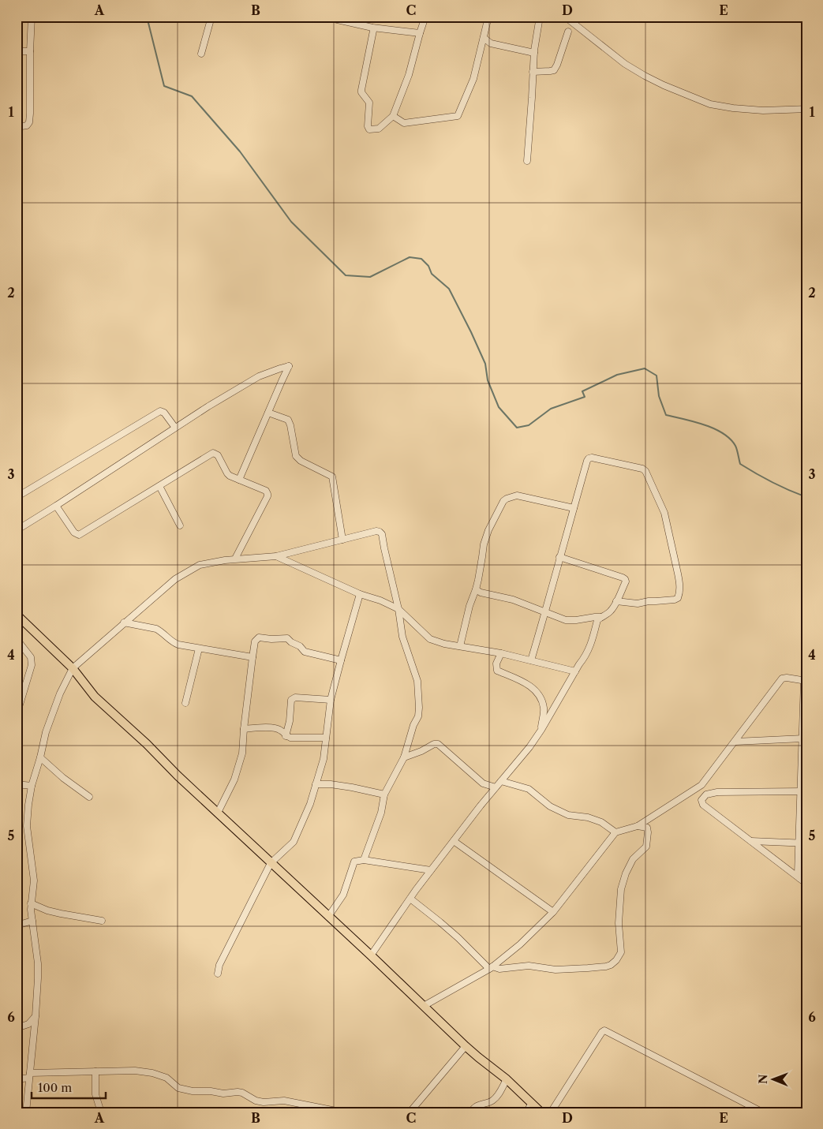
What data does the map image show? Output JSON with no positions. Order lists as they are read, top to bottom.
{
  "scale_bar": "100 m",
  "north": "left",
  "grid": {
    "columns": [
      "A",
      "B",
      "C",
      "D",
      "E"
    ],
    "rows": [
      "1",
      "2",
      "3",
      "4",
      "5",
      "6"
    ]
  }
}
